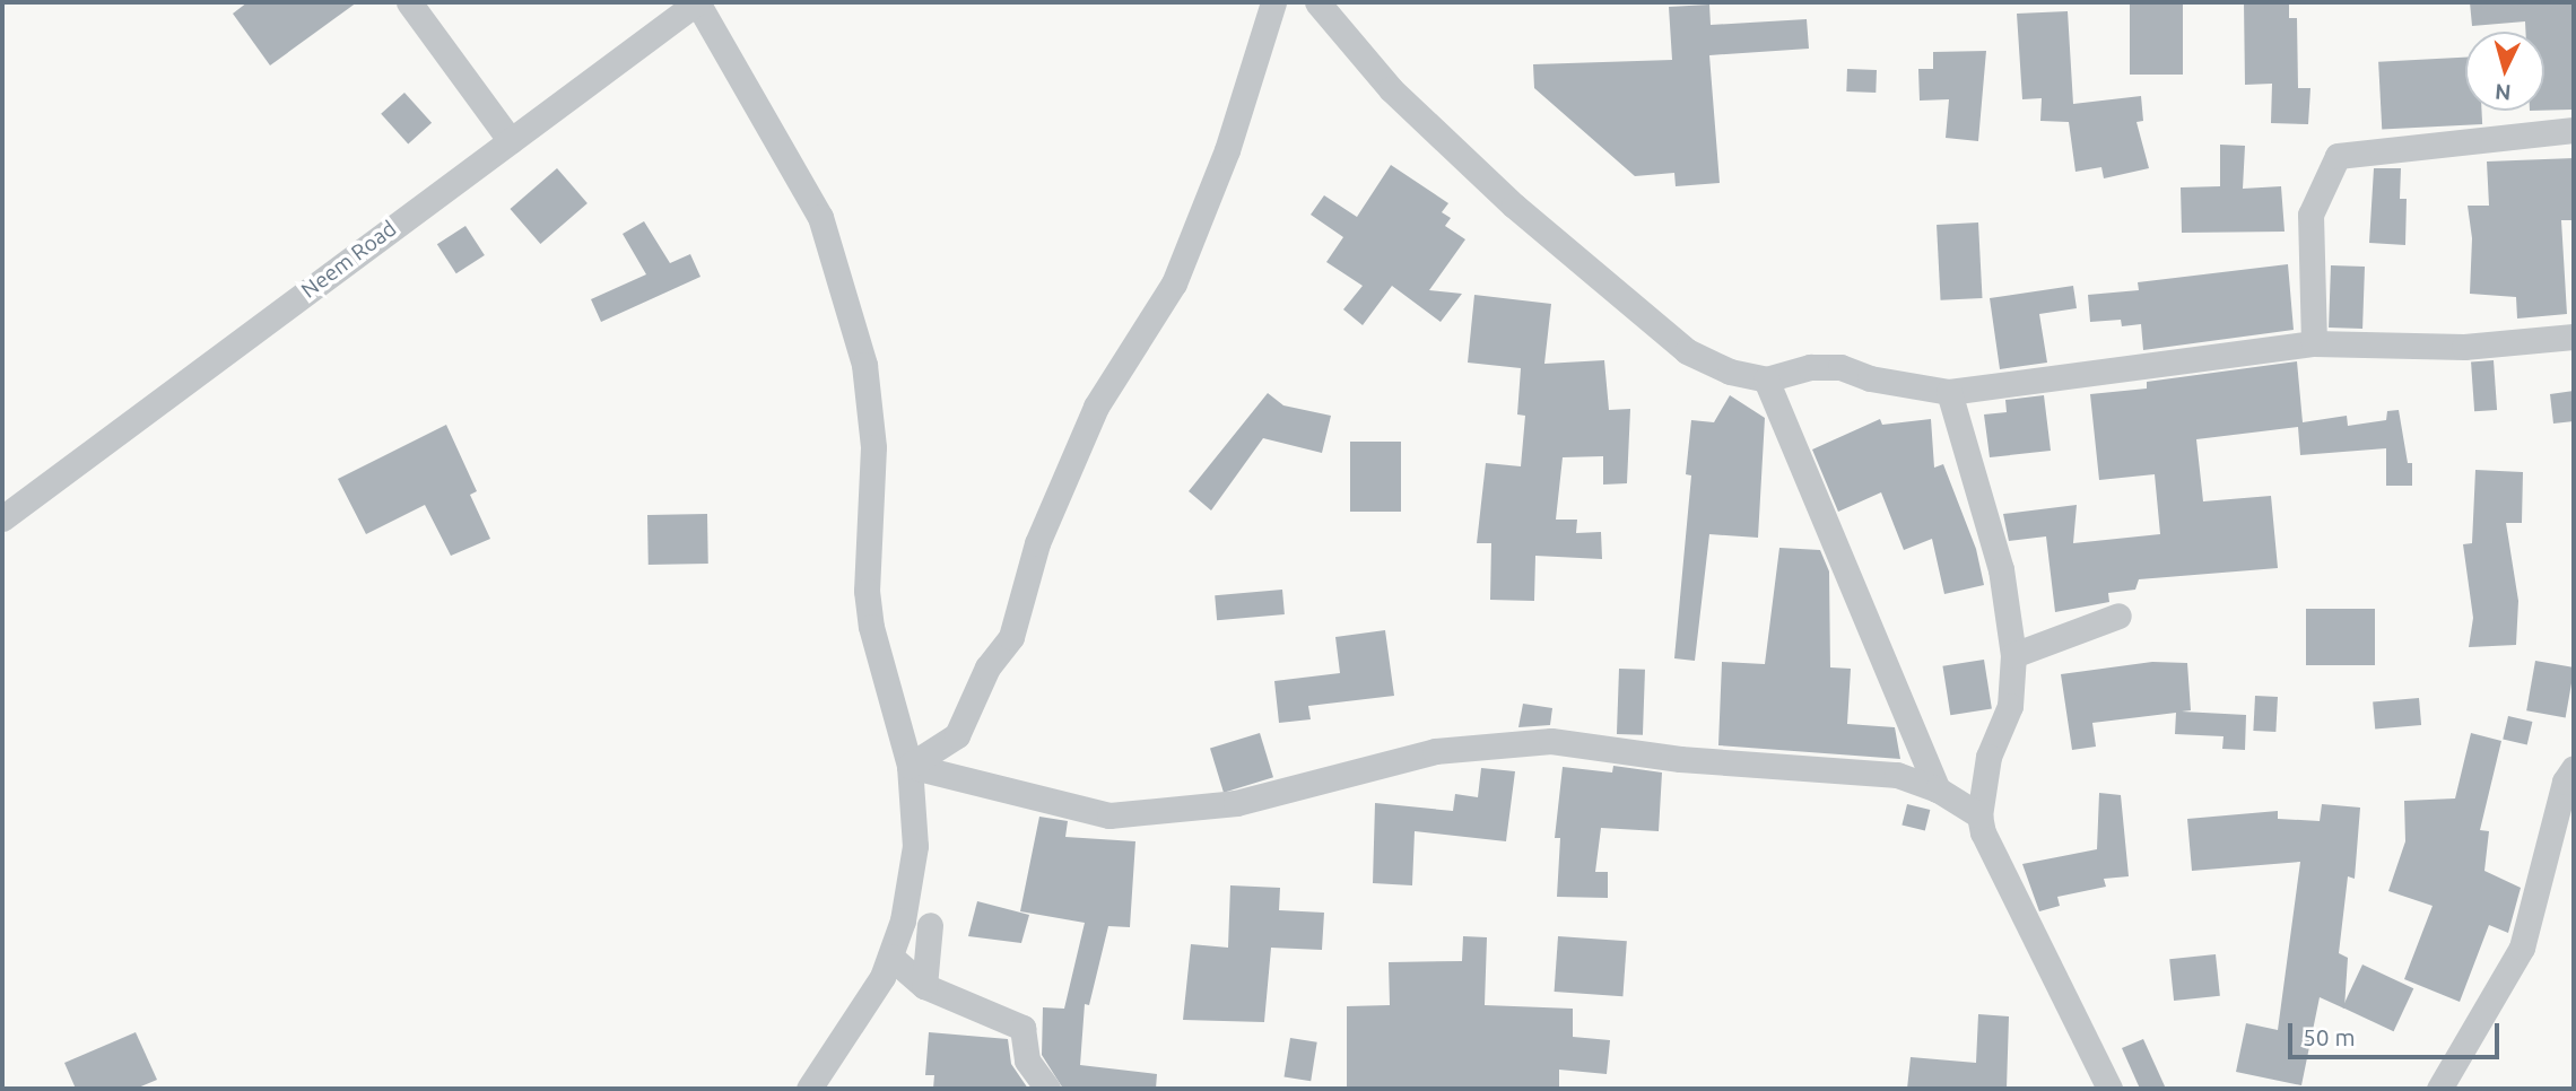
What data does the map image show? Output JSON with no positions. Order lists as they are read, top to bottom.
{
  "streets": {
    "street": ["Neem Road"]
  },
  "scale_bar": "50 m",
  "north": "bottom"
}
